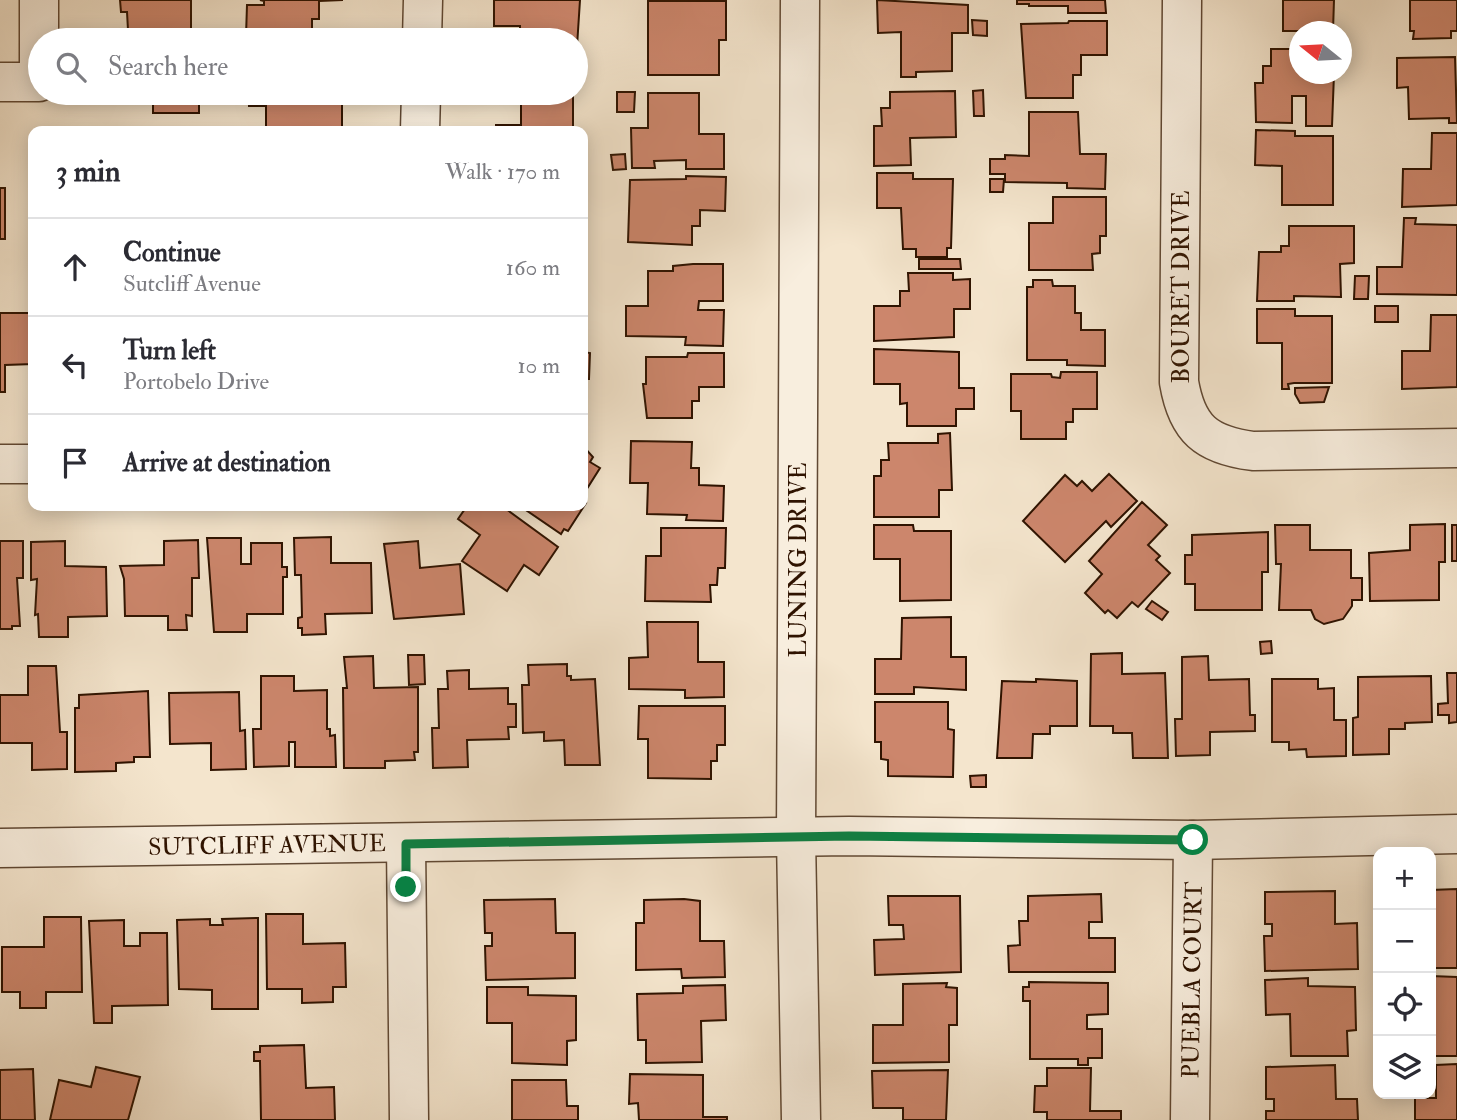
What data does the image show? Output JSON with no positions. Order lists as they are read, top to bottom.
{
  "streets": {
    "street": [
      "BOURET DRIVE",
      "LUNING DRIVE",
      "SUTCLIFF AVENUE",
      "PUEBLA COURT"
    ]
  },
  "crossings": [
    ["LUNING DRIVE", "SUTCLIFF AVENUE"],
    ["SUTCLIFF AVENUE", "PUEBLA COURT"]
  ],
  "north": "left",
  "page": {
    "search": "Search here",
    "heading": ["3 min", "Walk · 170 m"],
    "list": [
      ["Continue", "Sutcliff Avenue", "160 m"],
      ["Turn left", "Portobelo Drive", "10 m"],
      "Arrive at destination"
    ],
    "map_buttons": ["+", "−"]
  }
}
